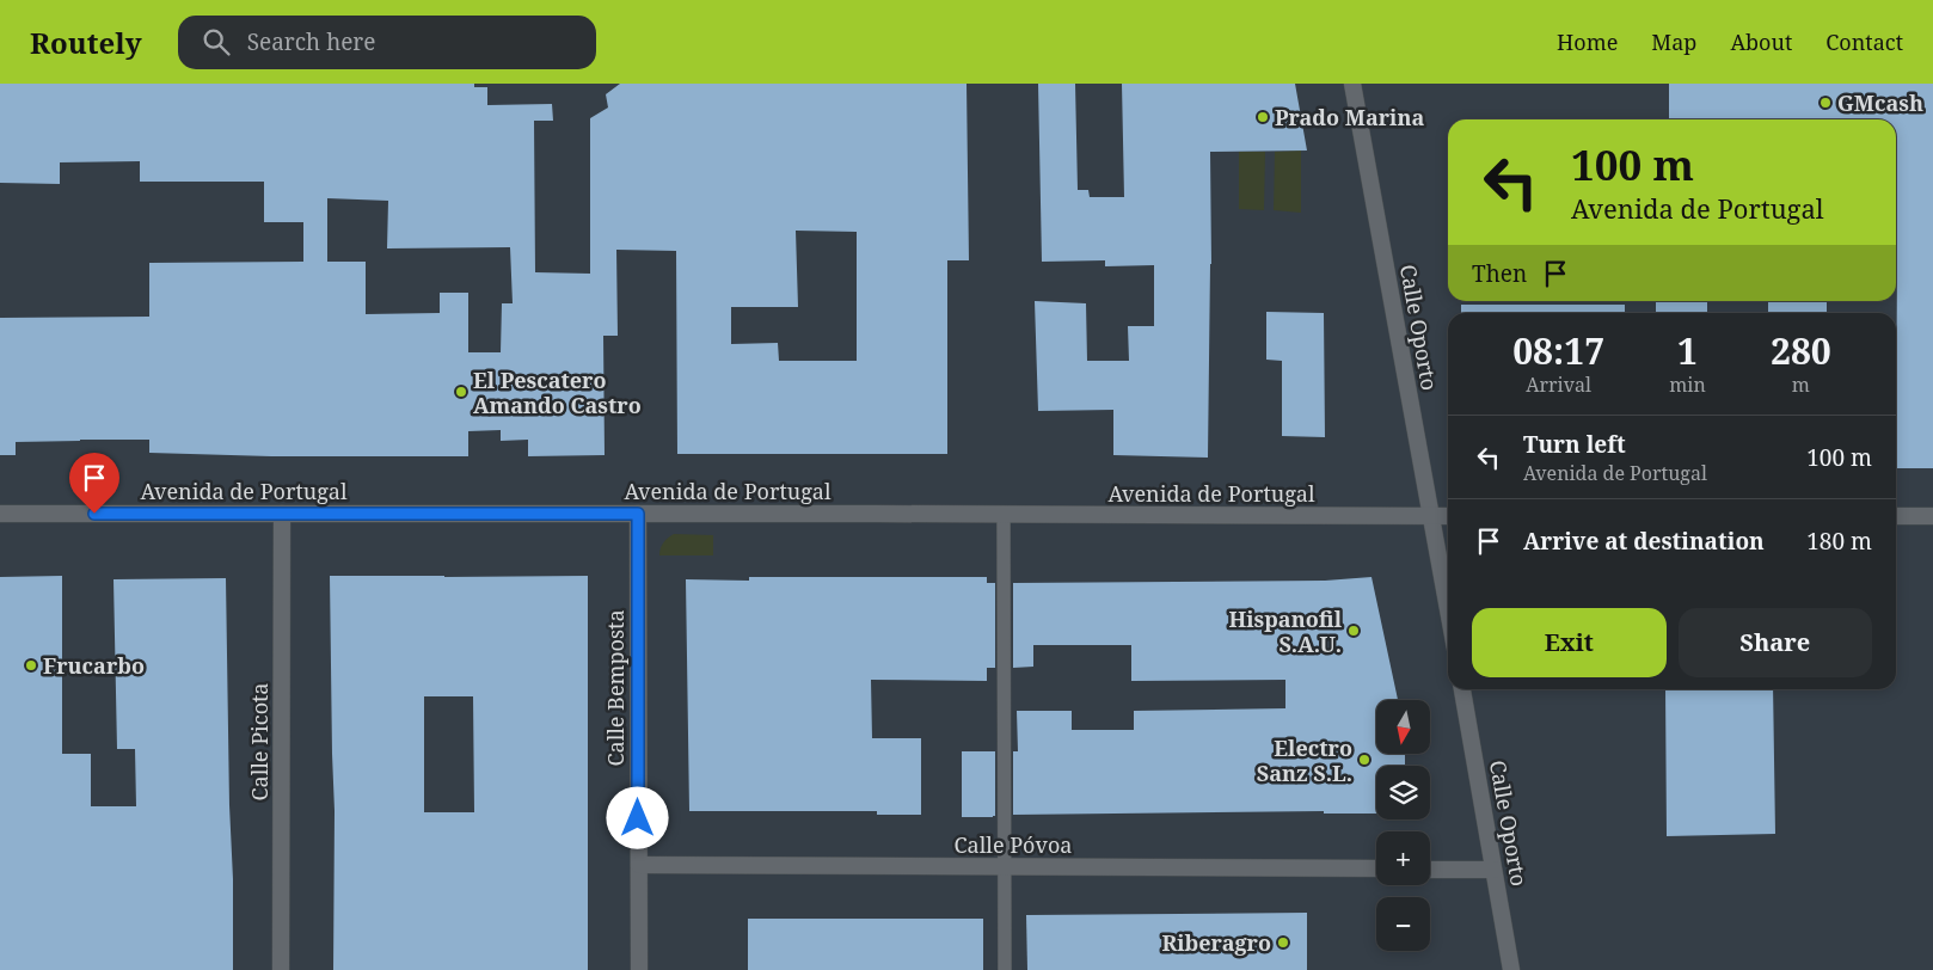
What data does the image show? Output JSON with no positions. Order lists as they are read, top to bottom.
{
  "streets": {
    "street": [
      "Calle Oporto",
      "Avenida de Portugal",
      "Calle Bemposta",
      "Calle Picota",
      "Calle Póvoa"
    ]
  },
  "crossings": [
    ["Calle Oporto", "Avenida de Portugal"],
    ["Avenida de Portugal", "Calle Bemposta"],
    ["Avenida de Portugal", "Calle Picota"],
    ["Calle Bemposta", "Calle Póvoa"]
  ],
  "places": [
    "GMcash",
    "Prado Marina",
    "El Pescatero Amando Castro",
    "Hispanofil S.A.U.",
    "Frucarbo",
    "Electro Sanz S.L.",
    "Riberagro"
  ],
  "north": "bottom",
  "page": {
    "header": "Routely",
    "search": "Search here",
    "nav": [
      "Home",
      "Map",
      "About",
      "Contact"
    ],
    "turn": ["100 m", "Avenida de Portugal"],
    "then": "Then",
    "eta": [
      "08:17",
      "Arrival",
      "1",
      "min",
      "280",
      "m"
    ],
    "list": [
      {
        "name": "Turn left",
        "note": "Avenida de Portugal",
        "value": "100 m"
      },
      {
        "name": "Arrive at destination",
        "value": "180 m"
      }
    ],
    "buttons": ["Exit", "Share"],
    "map_buttons": ["+", "−"]
  }
}
